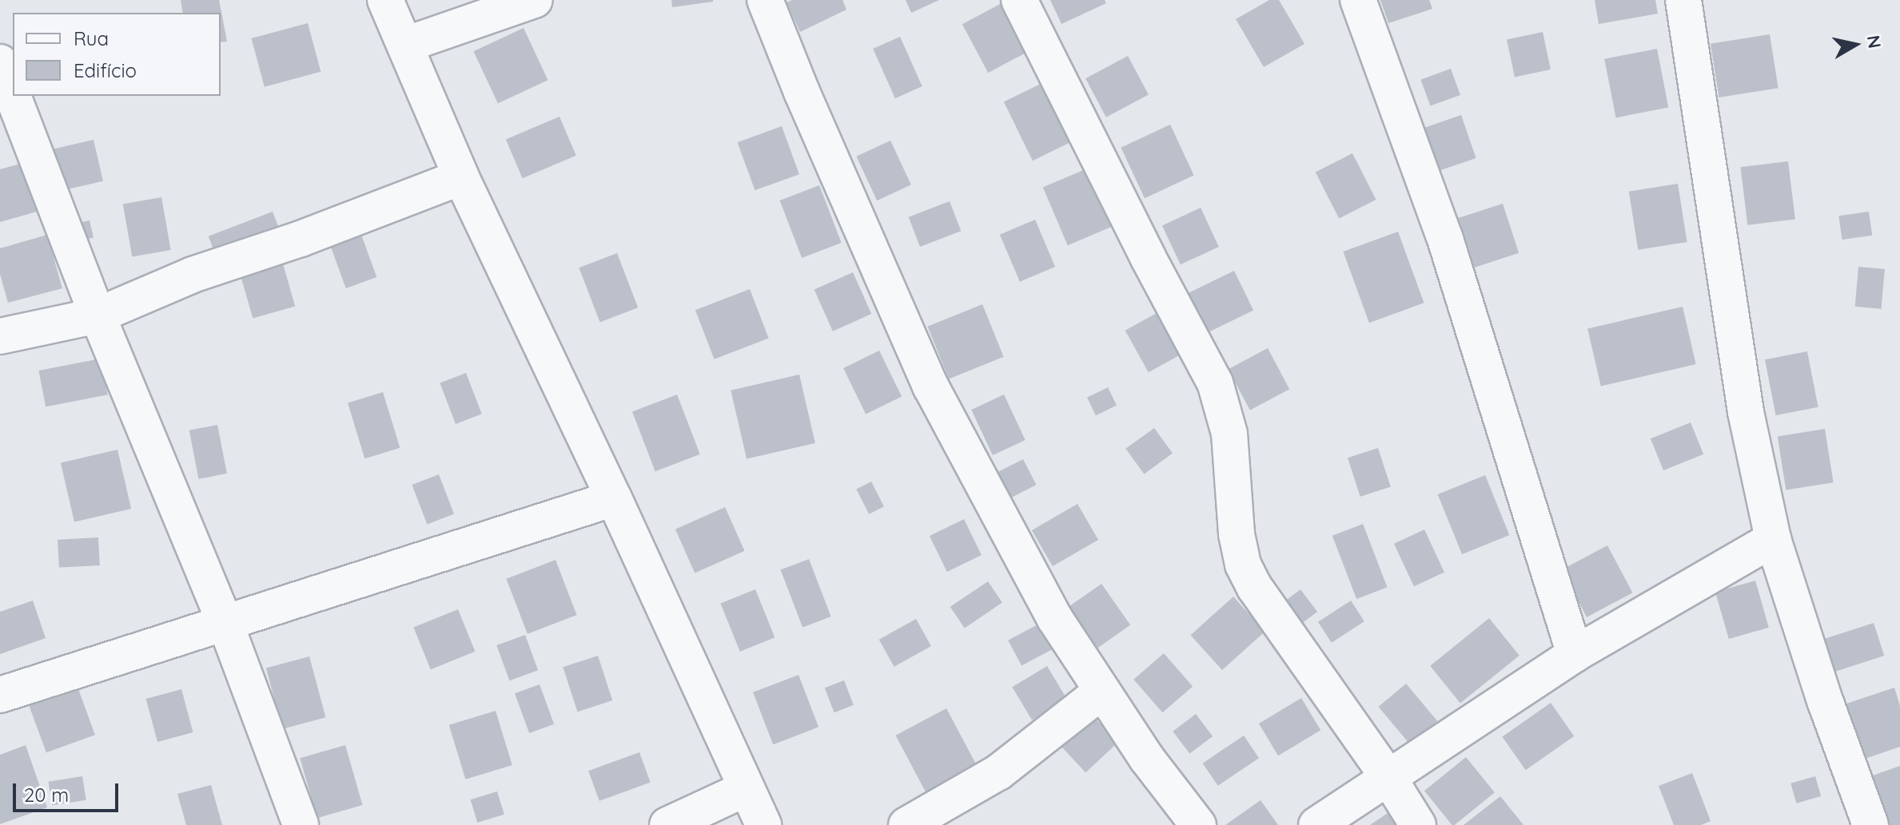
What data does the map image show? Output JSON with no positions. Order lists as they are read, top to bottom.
{
  "legend": ["Rua", "Edifício"],
  "scale_bar": "20 m",
  "north": "right"
}
